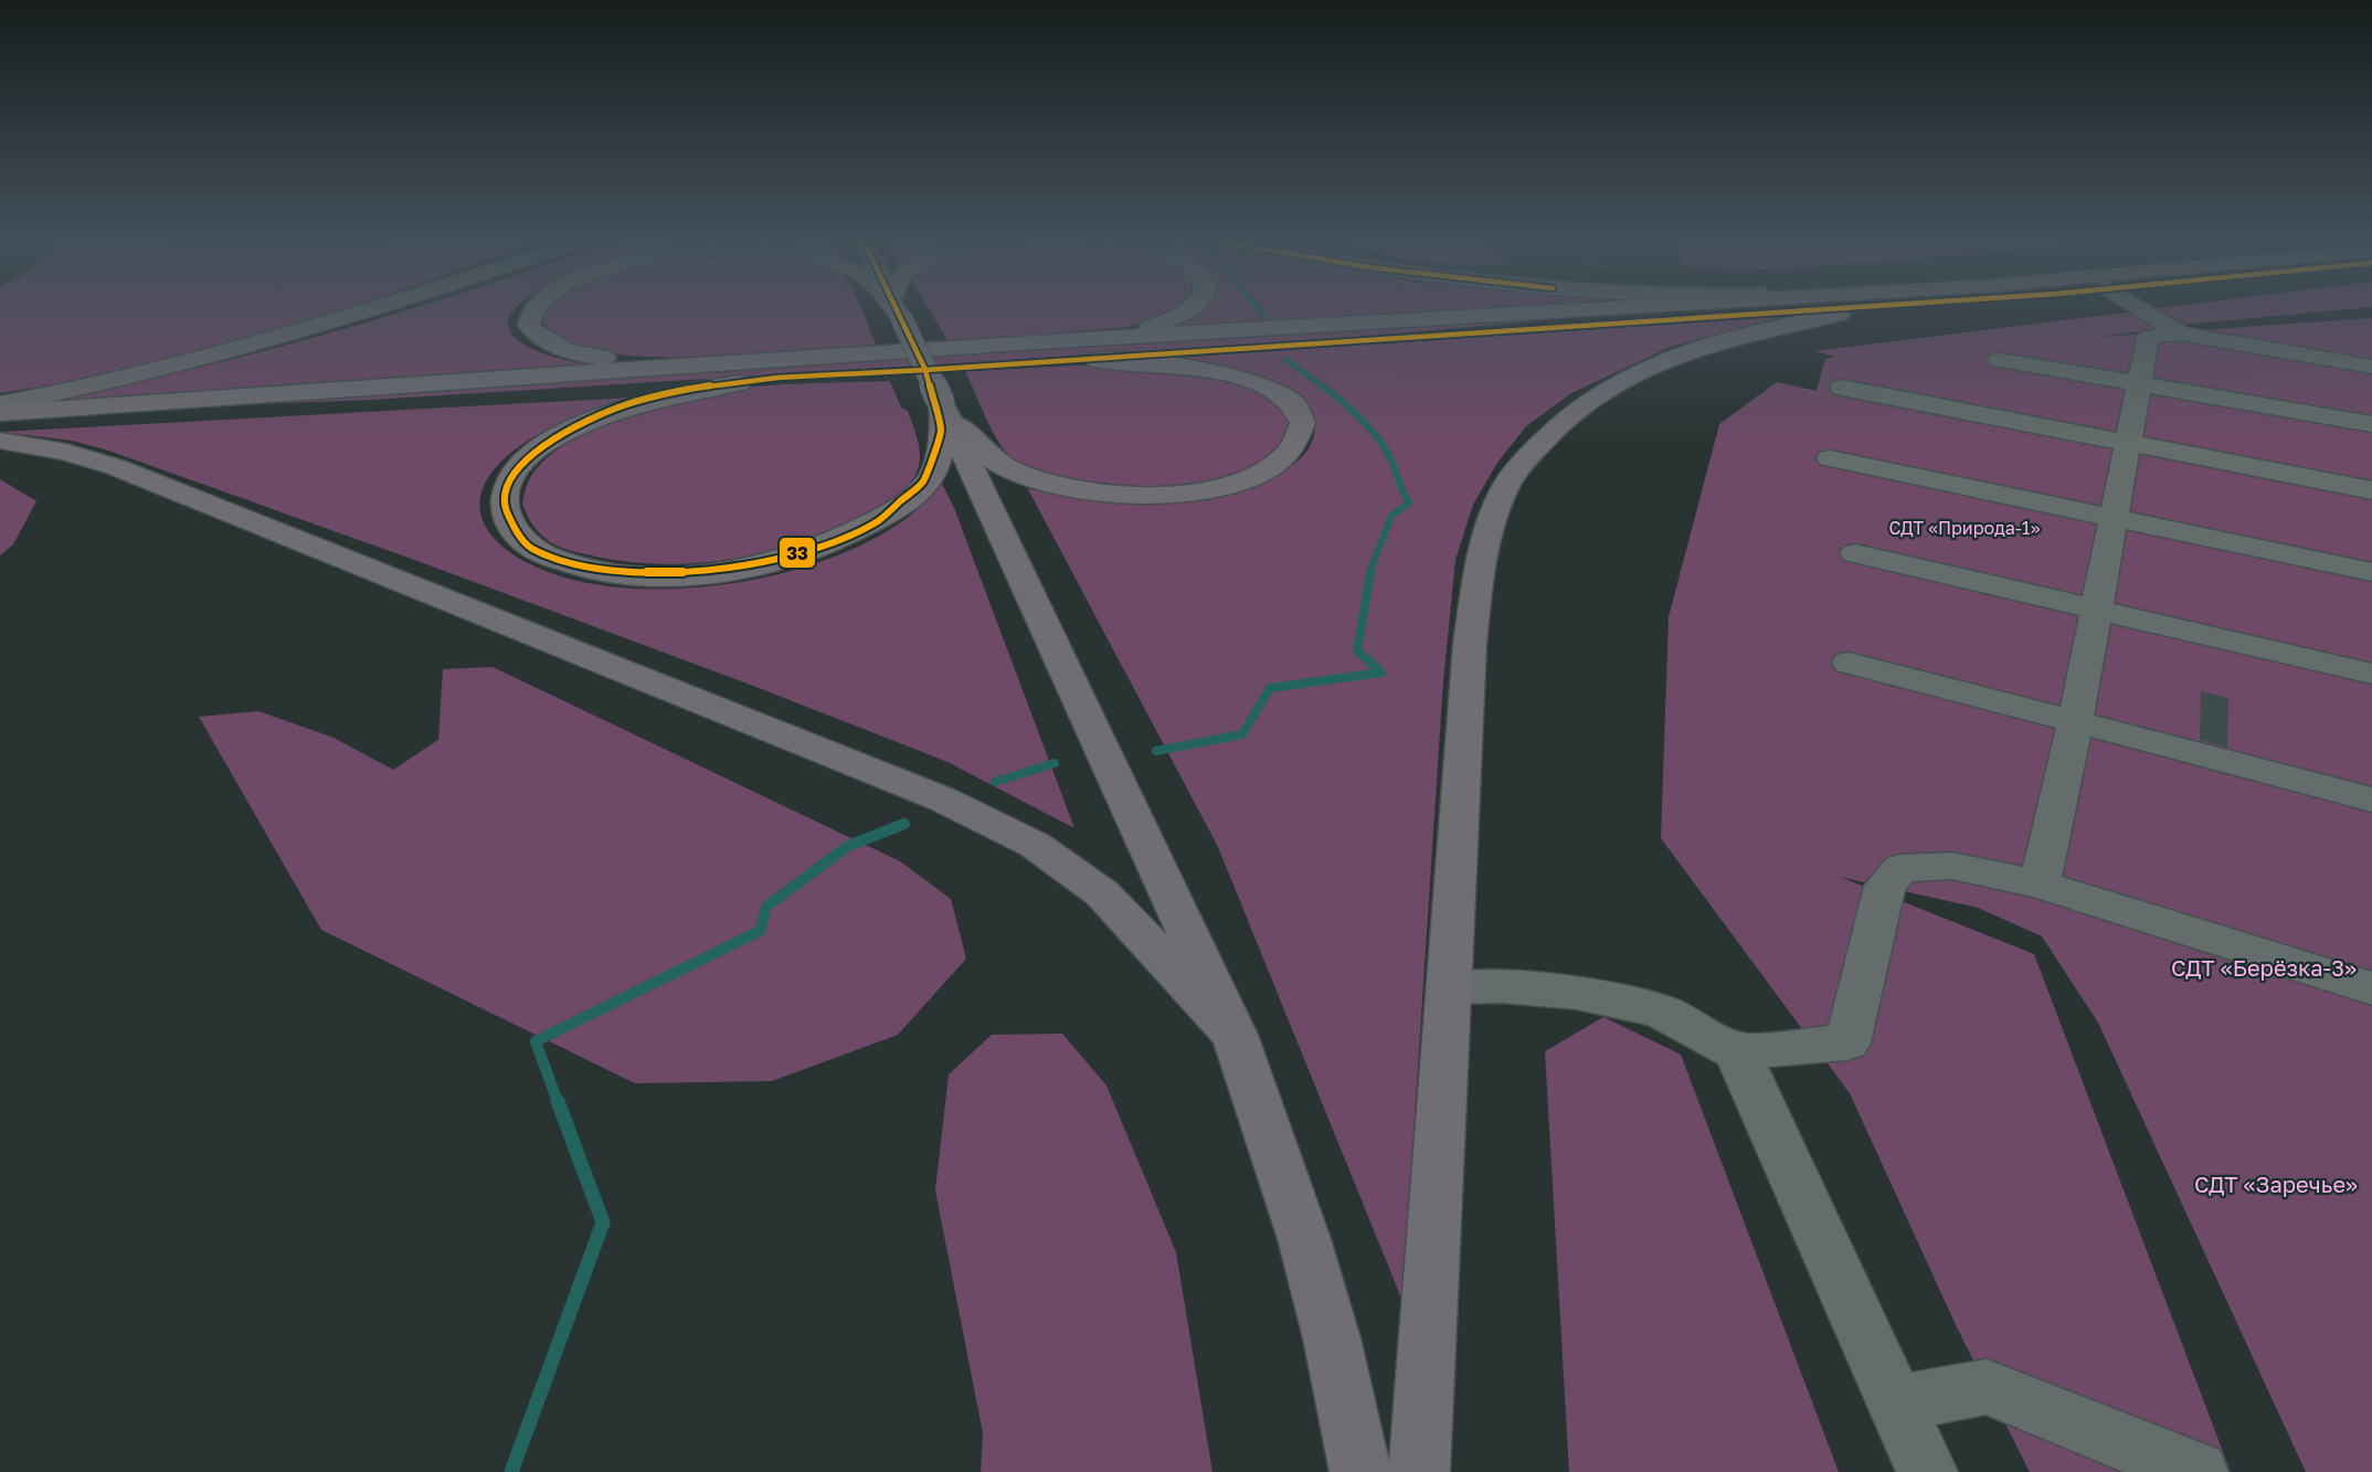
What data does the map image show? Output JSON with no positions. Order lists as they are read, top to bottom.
{
  "parks": ["СДТ «Природа-1»", "СДТ «Берёзка-3»", "СДТ «Заречье»"],
  "lines": ["transit line 33"]
}
